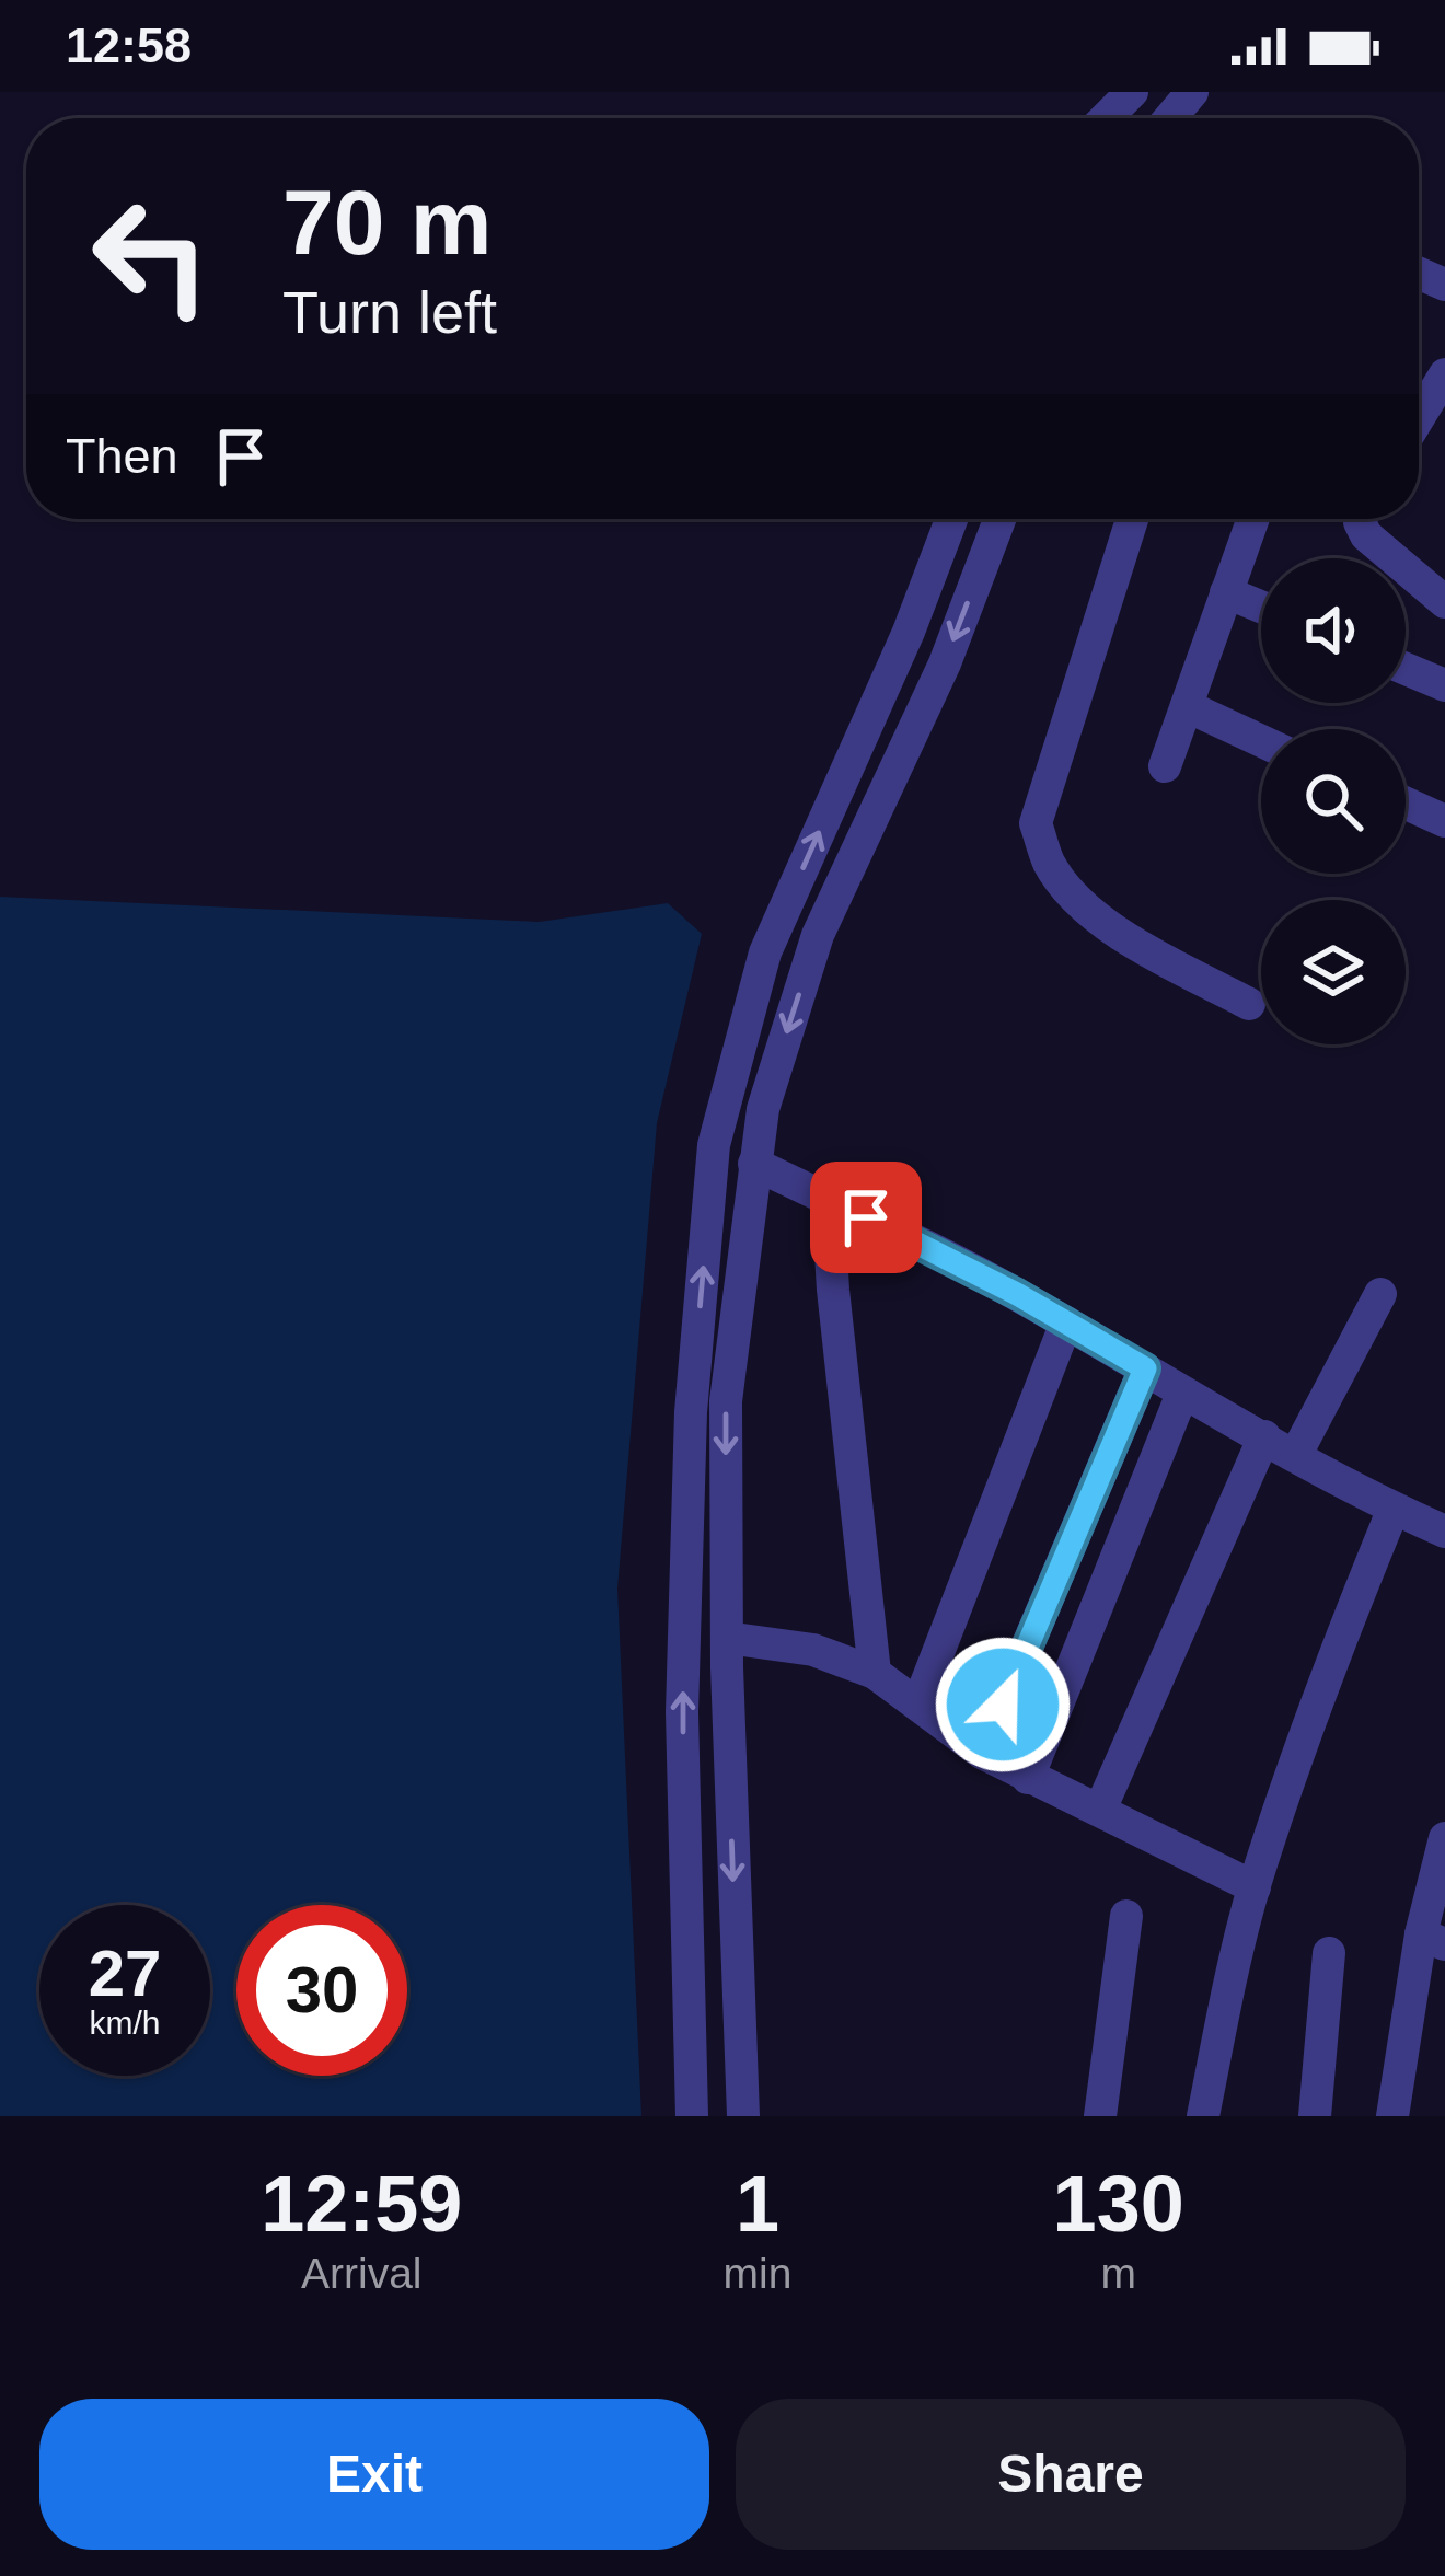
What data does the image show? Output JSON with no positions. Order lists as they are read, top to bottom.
{
  "page": {
    "status": "12:58",
    "turn": ["70 m", "Turn left"],
    "then": "Then",
    "speed": "27 km/h",
    "limit": "30",
    "eta": [
      "12:59",
      "Arrival",
      "1",
      "min",
      "130",
      "m"
    ],
    "buttons": ["Exit", "Share"]
  }
}
